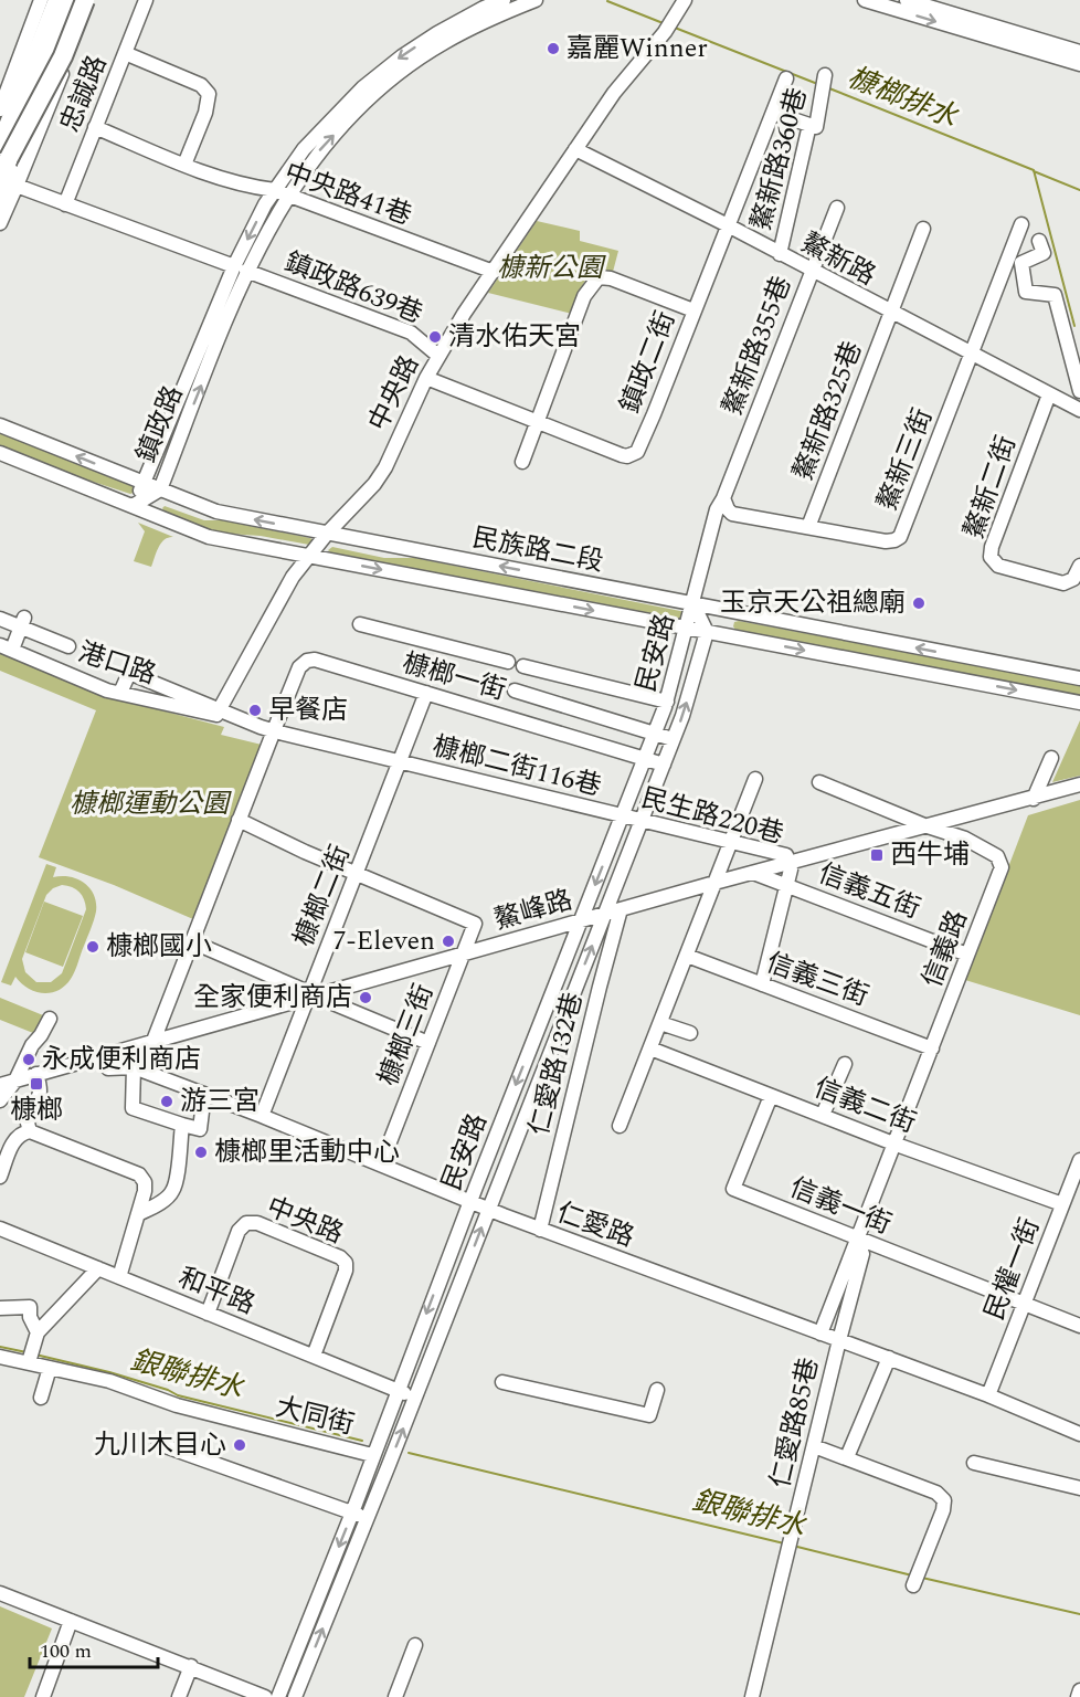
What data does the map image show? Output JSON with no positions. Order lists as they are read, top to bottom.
{
  "streets": {
    "street": [
      "忠誠路",
      "鰲新路360巷",
      "中央路41巷",
      "鰲新路",
      "鎮政路639巷",
      "鰲新路355巷",
      "鎮政二街",
      "中央路",
      "鰲新路325巷",
      "鎮政路",
      "鰲新三街",
      "鰲新二街",
      "民族路二段",
      "民安路",
      "港口路",
      "槺榔一街",
      "槺榔二街116巷",
      "民生路220巷",
      "信義五街",
      "槺榔二街",
      "鰲峰路",
      "信義路",
      "信義三街",
      "槺榔三街",
      "仁愛路132巷",
      "信義二街",
      "信義一街",
      "仁愛路",
      "民權一街",
      "和平路",
      "大同街",
      "仁愛路85巷"
    ]
  },
  "crossings": [
    ["忠誠路", "中央路41巷"],
    ["忠誠路", "鎮政路639巷"],
    ["鰲新路360巷", "鰲新路"],
    ["中央路41巷", "中央路"],
    ["中央路41巷", "鎮政路"],
    ["鰲新路", "鰲新路355巷"],
    ["鰲新路", "鎮政二街"],
    ["鰲新路", "中央路"],
    ["鰲新路", "鰲新路325巷"],
    ["鰲新路", "鰲新三街"],
    ["鰲新路", "鰲新二街"],
    ["鎮政路639巷", "中央路"],
    ["鎮政路639巷", "鎮政路"],
    ["鰲新路355巷", "鰲新三街"],
    ["鰲新路355巷", "民族路二段"],
    ["鰲新路355巷", "民安路"],
    ["鎮政二街", "中央路"],
    ["中央路", "民族路二段"],
    ["中央路", "港口路"],
    ["中央路", "和平路"],
    ["鰲新路325巷", "鰲新三街"],
    ["鎮政路", "民族路二段"],
    ["民族路二段", "民安路"],
    ["民安路", "槺榔一街"],
    ["民安路", "槺榔二街116巷"],
    ["民安路", "民生路220巷"],
    ["民安路", "鰲峰路"],
    ["民安路", "仁愛路"],
    ["民安路", "和平路"],
    ["民安路", "大同街"],
    ["槺榔一街", "槺榔二街116巷"],
    ["槺榔一街", "槺榔二街"],
    ["槺榔一街", "鰲峰路"],
    ["槺榔二街116巷", "民生路220巷"],
    ["槺榔二街116巷", "槺榔二街"],
    ["民生路220巷", "鰲峰路"],
    ["信義五街", "鰲峰路"],
    ["信義五街", "信義路"],
    ["槺榔二街", "鰲峰路"],
    ["槺榔二街", "槺榔三街"],
    ["槺榔二街", "仁愛路"],
    ["鰲峰路", "信義路"],
    ["鰲峰路", "槺榔三街"],
    ["鰲峰路", "仁愛路132巷"],
    ["鰲峰路", "仁愛路"],
    ["信義路", "信義三街"],
    ["信義路", "信義二街"],
    ["信義路", "信義一街"],
    ["信義路", "仁愛路"],
    ["信義路", "仁愛路85巷"],
    ["槺榔三街", "仁愛路"],
    ["仁愛路132巷", "仁愛路"],
    ["信義二街", "信義一街"],
    ["信義二街", "民權一街"],
    ["信義一街", "民權一街"],
    ["仁愛路", "民權一街"],
    ["仁愛路", "仁愛路85巷"]
  ],
  "water": ["槺榔排水", "銀聯排水"],
  "parks": ["槺新公園", "槺榔運動公園"],
  "places": {
    "other": [
      "嘉麗Winner",
      "清水佑天宮",
      "玉京天公祖總廟",
      "早餐店",
      "7-Eleven",
      "槺榔國小",
      "全家便利商店",
      "永成便利商店",
      "游三宮",
      "槺榔里活動中心",
      "九川木目心"
    ],
    "transit": ["西牛埔", "槺榔"]
  },
  "scale_bar": "100 m"
}
